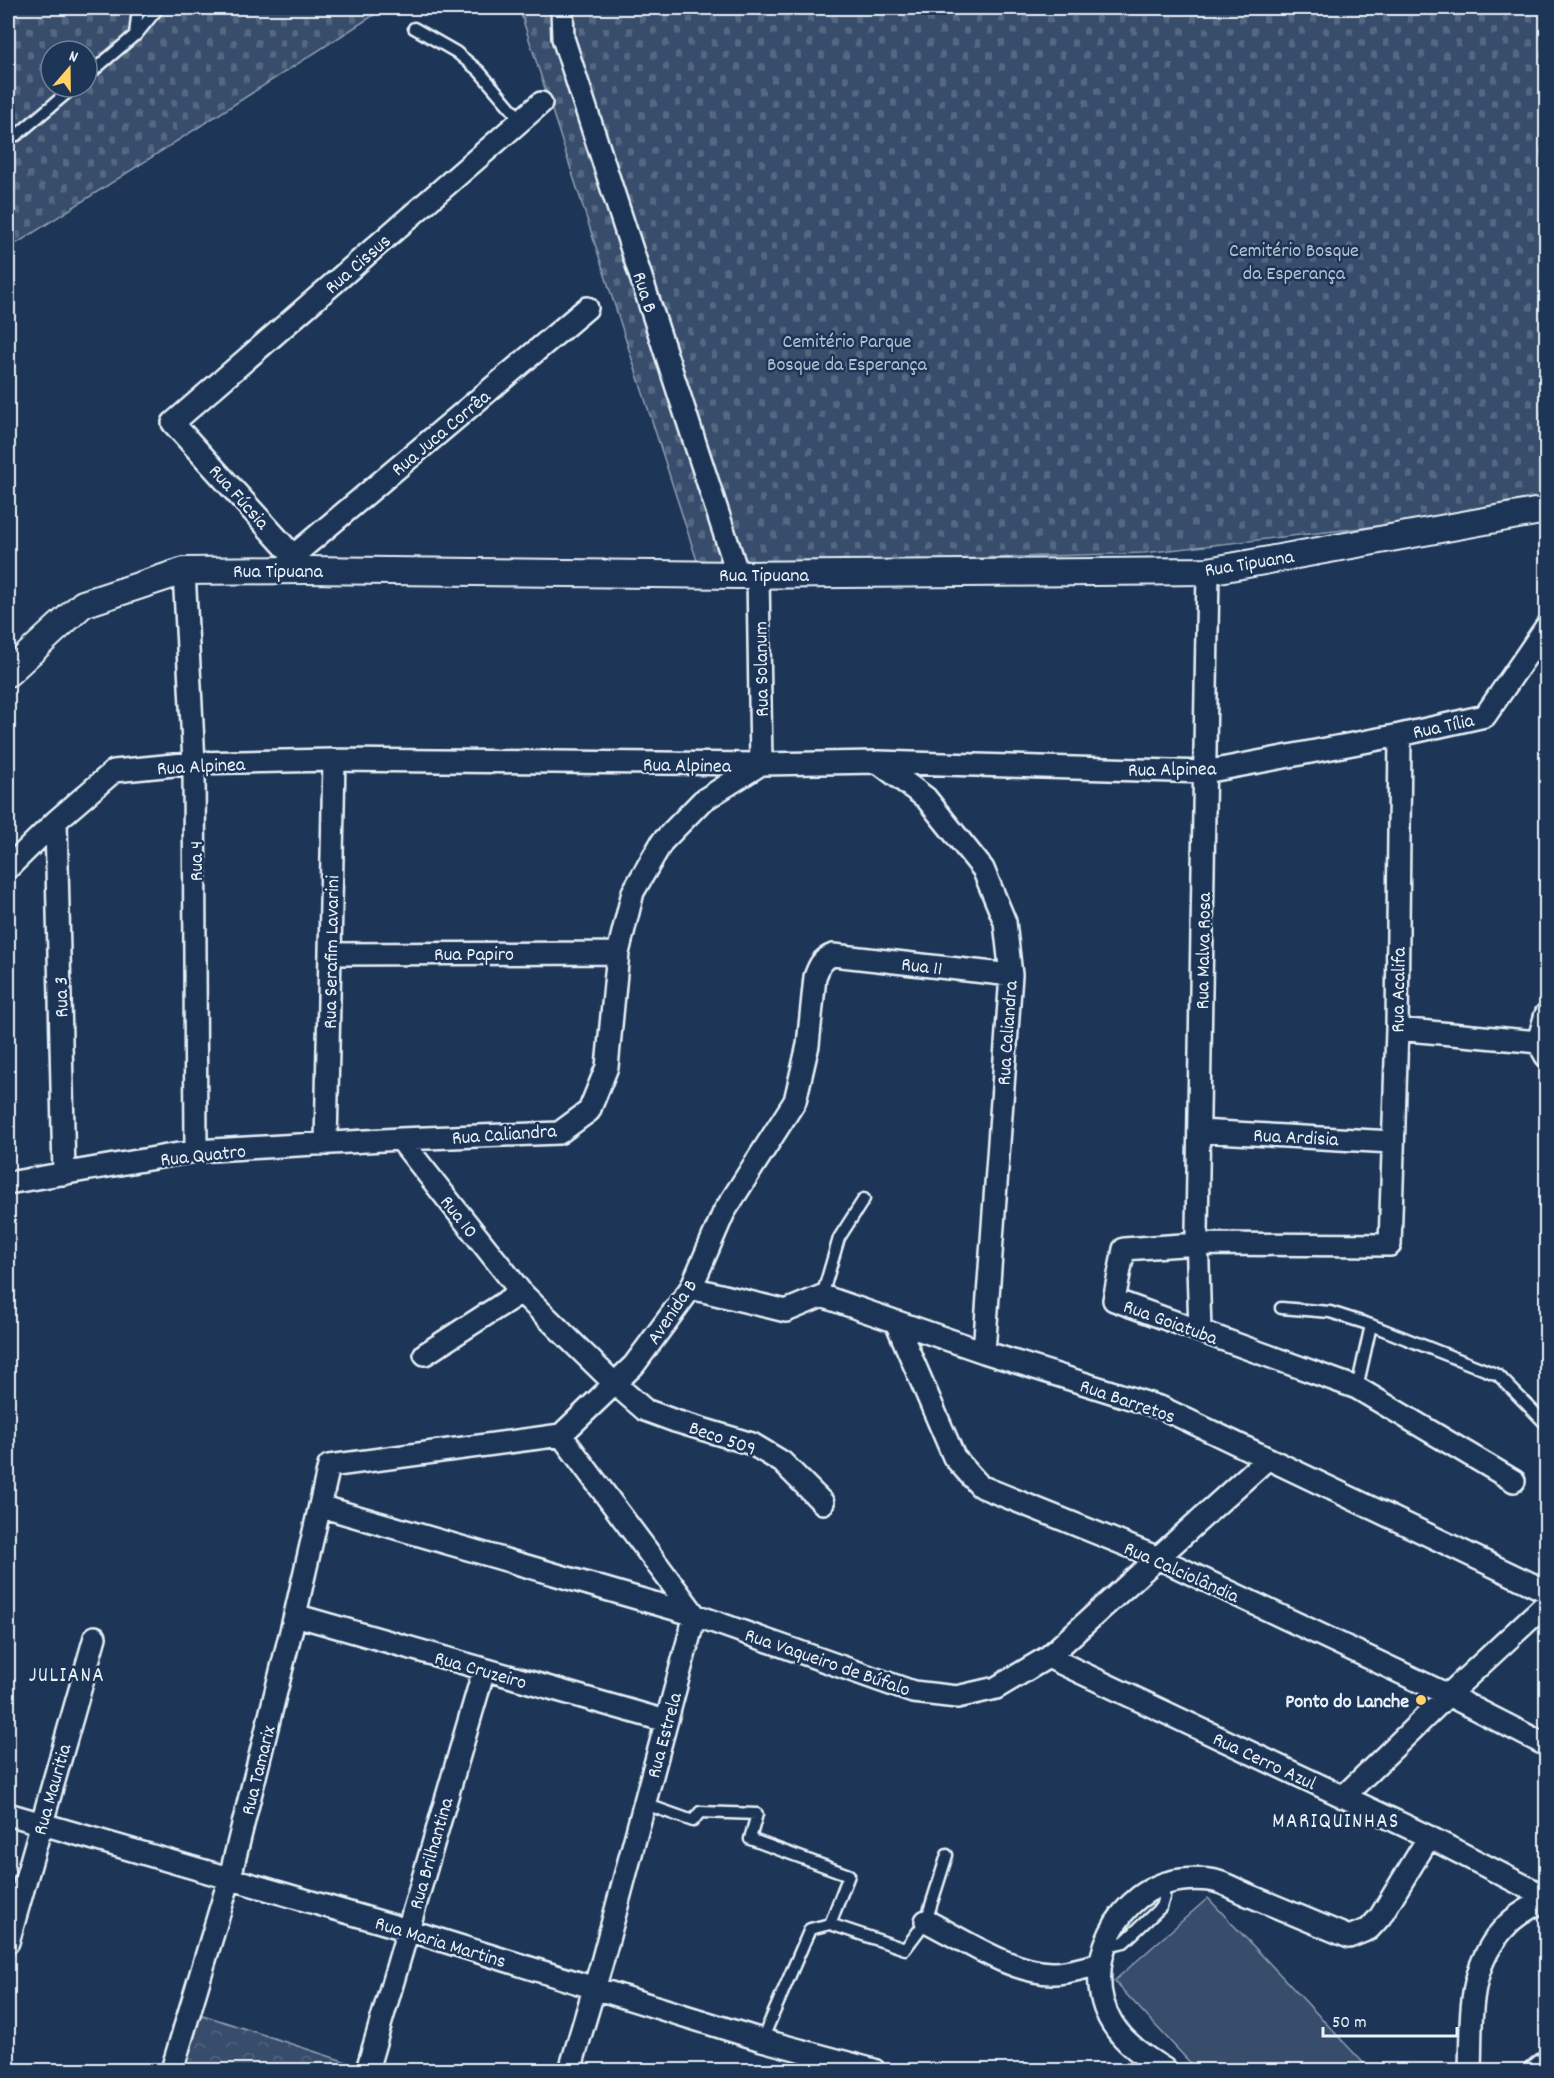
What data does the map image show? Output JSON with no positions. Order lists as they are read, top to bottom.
{
  "streets": {
    "street": [
      "Rua Cissus",
      "Rua B",
      "Rua Juca Corrêa",
      "Rua Fúcsia",
      "Rua Tipuana",
      "Rua Solanum",
      "Rua Tília",
      "Rua Alpinea",
      "Rua 4",
      "Rua Malva Rosa",
      "Rua Serafim Lavarini",
      "Rua Papiro",
      "Rua 11",
      "Rua Acalifa",
      "Rua 3",
      "Rua Caliandra",
      "Rua Ardisia",
      "Rua Quatro",
      "Rua 10",
      "Avenida B",
      "Rua Goiatuba",
      "Rua Barretos",
      "Beco 509",
      "Rua Calciolândia",
      "Rua Vaqueiro de Búfalo",
      "Rua Cruzeiro",
      "Rua Estrela",
      "Rua Cerro Azul",
      "Rua Tamarix",
      "Rua Mauritia",
      "Rua Brilhantina",
      "Rua Maria Martins"
    ]
  },
  "crossings": [
    ["Rua Cissus", "Rua Fúcsia"],
    ["Rua B", "Rua Tipuana"],
    ["Rua B", "Rua Solanum"],
    ["Rua Juca Corrêa", "Rua Fúcsia"],
    ["Rua Juca Corrêa", "Rua Tipuana"],
    ["Rua Fúcsia", "Rua Tipuana"],
    ["Rua Tipuana", "Rua Solanum"],
    ["Rua Tipuana", "Rua 4"],
    ["Rua Tipuana", "Rua Malva Rosa"],
    ["Rua Solanum", "Rua Alpinea"],
    ["Rua Solanum", "Rua Caliandra"],
    ["Rua Tília", "Rua Alpinea"],
    ["Rua Tília", "Rua Acalifa"],
    ["Rua Alpinea", "Rua 4"],
    ["Rua Alpinea", "Rua Malva Rosa"],
    ["Rua Alpinea", "Rua Serafim Lavarini"],
    ["Rua Alpinea", "Rua Acalifa"],
    ["Rua Alpinea", "Rua 3"],
    ["Rua Alpinea", "Rua Caliandra"],
    ["Rua 4", "Rua Quatro"],
    ["Rua Malva Rosa", "Rua Ardisia"],
    ["Rua Malva Rosa", "Rua Goiatuba"],
    ["Rua Serafim Lavarini", "Rua Papiro"],
    ["Rua Serafim Lavarini", "Rua Quatro"],
    ["Rua Papiro", "Rua Caliandra"],
    ["Rua 11", "Rua Caliandra"],
    ["Rua 11", "Avenida B"],
    ["Rua Acalifa", "Rua Ardisia"],
    ["Rua Acalifa", "Rua Goiatuba"],
    ["Rua 3", "Rua Quatro"],
    ["Rua Caliandra", "Rua Quatro"],
    ["Rua Caliandra", "Rua 10"],
    ["Rua Caliandra", "Rua Barretos"],
    ["Rua Quatro", "Rua 10"],
    ["Rua 10", "Avenida B"],
    ["Rua 10", "Beco 509"],
    ["Avenida B", "Beco 509"],
    ["Avenida B", "Rua Tamarix"],
    ["Rua Barretos", "Rua Calciolândia"],
    ["Rua Barretos", "Rua Vaqueiro de Búfalo"],
    ["Rua Calciolândia", "Rua Vaqueiro de Búfalo"],
    ["Rua Vaqueiro de Búfalo", "Rua Estrela"],
    ["Rua Vaqueiro de Búfalo", "Rua Cerro Azul"],
    ["Rua Vaqueiro de Búfalo", "Rua Tamarix"],
    ["Rua Cruzeiro", "Rua Estrela"],
    ["Rua Cruzeiro", "Rua Tamarix"],
    ["Rua Cruzeiro", "Rua Brilhantina"],
    ["Rua Estrela", "Rua Maria Martins"],
    ["Rua Tamarix", "Rua Maria Martins"],
    ["Rua Mauritia", "Rua Maria Martins"],
    ["Rua Brilhantina", "Rua Maria Martins"]
  ],
  "districts": ["JULIANA", "MARIQUINHAS"],
  "parks": ["Cemitério Bosque da Esperança", "Cemitério Parque Bosque da Esperança"],
  "places": ["Ponto do Lanche"],
  "scale_bar": "50 m",
  "north": "top"
}
